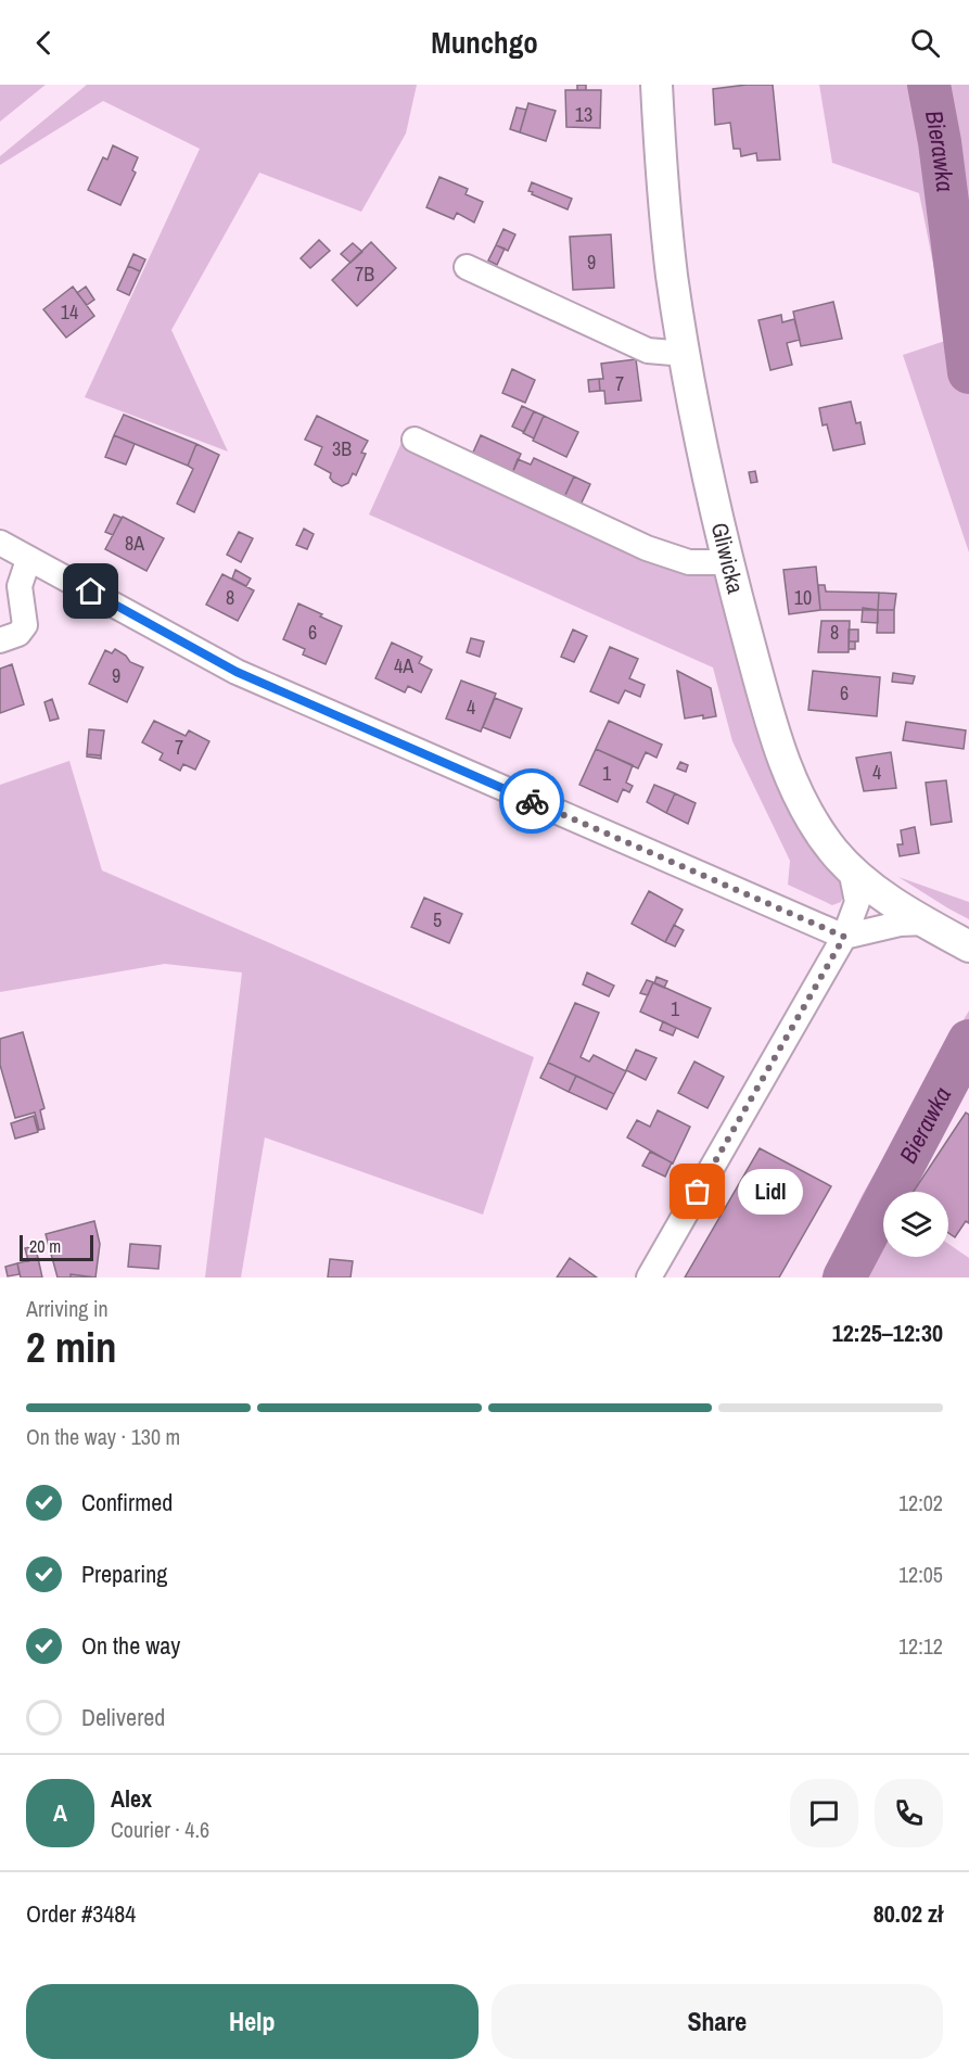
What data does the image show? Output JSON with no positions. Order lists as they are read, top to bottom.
{
  "streets": {
    "main road": ["Gliwicka"]
  },
  "water": ["Bierawka"],
  "places": ["Lidl"],
  "house_numbers": [
    "13",
    "9",
    "7B",
    "14",
    "7",
    "3B",
    "8A",
    "8",
    "10",
    "6",
    "8",
    "4A",
    "9",
    "6",
    "4",
    "7",
    "4",
    "1",
    "5",
    "1"
  ],
  "scale_bar": "20 m",
  "page": {
    "header": "Munchgo",
    "bubble": "Lidl",
    "scale": "20 m",
    "heading": ["2 min", "Arriving in", "12:25–12:30"],
    "panel": [
      "Alex",
      "Courier · 4.6",
      "Order #3484",
      "80.02 zł"
    ],
    "bar": "On the way · 130 m",
    "list": [
      ["Confirmed", "12:02"],
      ["Preparing", "12:05"],
      ["On the way", "12:12"],
      "Delivered"
    ],
    "round": "A",
    "buttons": ["Help", "Share"]
  }
}
